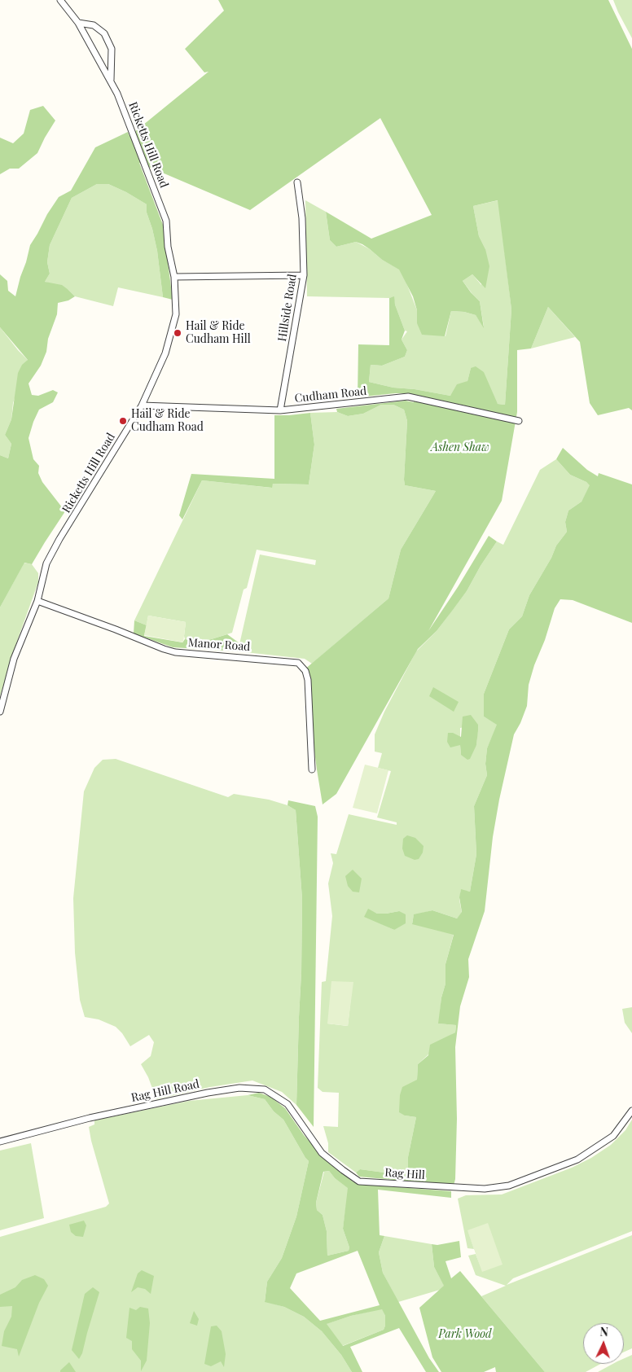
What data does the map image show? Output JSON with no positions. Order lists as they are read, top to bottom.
{
  "streets": {
    "street": [
      "Ricketts Hill Road",
      "Hillside Road",
      "Cudham Road",
      "Manor Road",
      "Rag Hill Road",
      "Rag Hill"
    ]
  },
  "crossings": [
    ["Ricketts Hill Road", "Cudham Road"],
    ["Ricketts Hill Road", "Manor Road"],
    ["Hillside Road", "Cudham Road"],
    ["Rag Hill Road", "Rag Hill"]
  ],
  "parks": ["Ashen Shaw", "Park Wood"],
  "places": ["Hail & Ride Cudham Hill", "Hail & Ride Cudham Road"],
  "north": "top"
}
